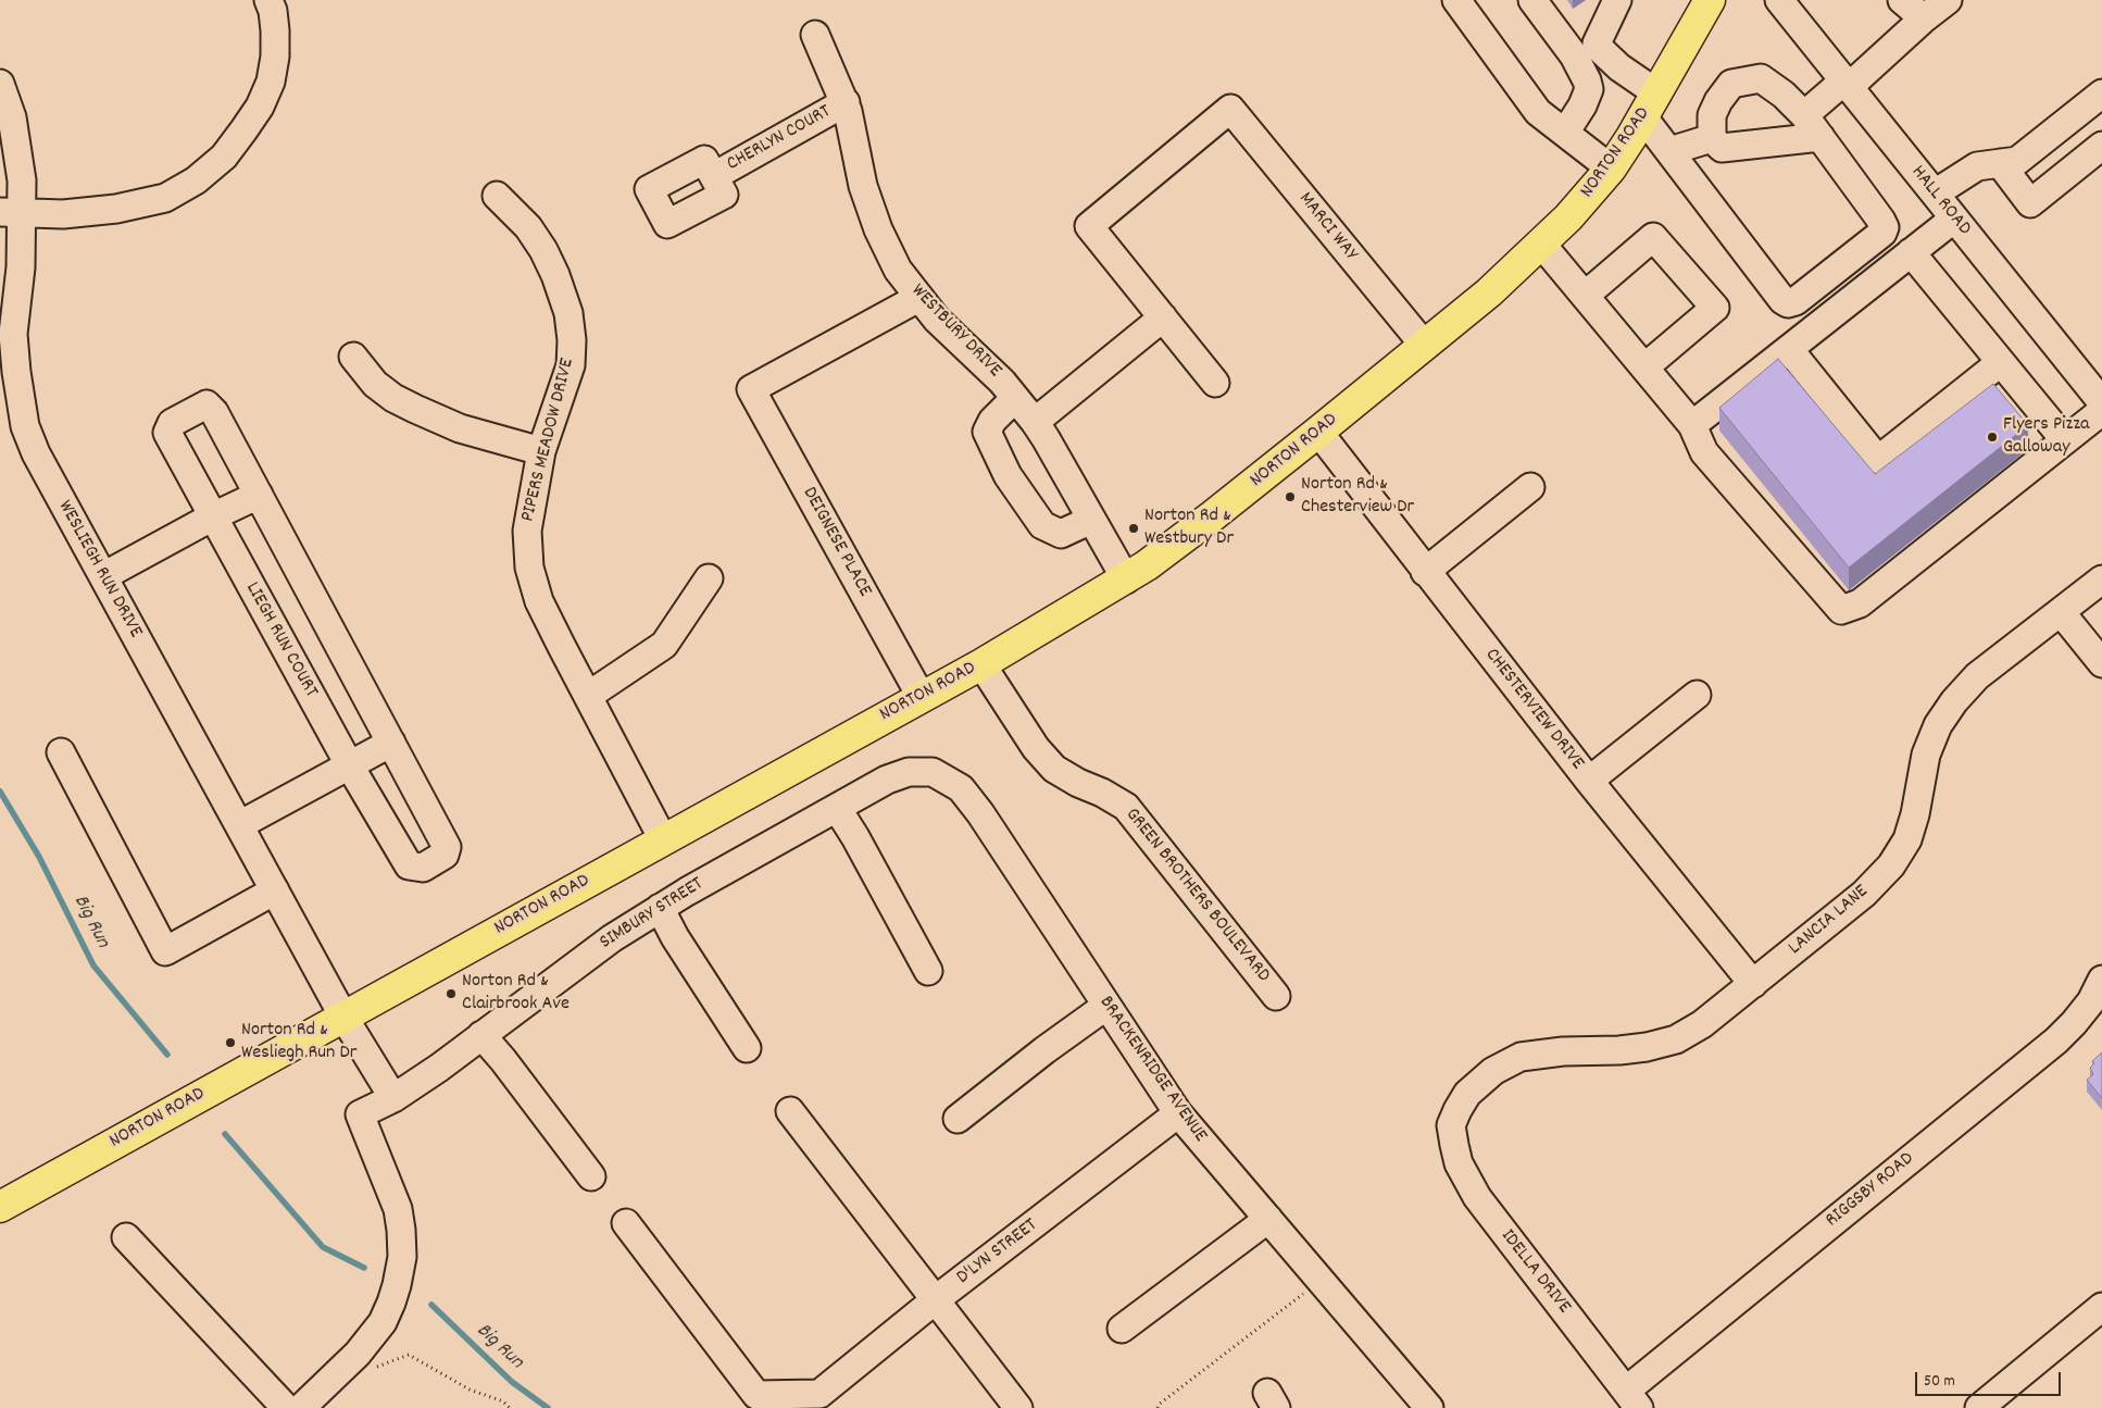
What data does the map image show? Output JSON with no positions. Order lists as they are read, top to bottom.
{
  "streets": {
    "main road": ["NORTON ROAD"],
    "street": [
      "CHERLYN COURT",
      "HALL ROAD",
      "MARCI WAY",
      "WESTBURY DRIVE",
      "PIPERS MEADOW DRIVE",
      "DEIGNESE PLACE",
      "WESLIEGH RUN DRIVE",
      "LIEGH RUN COURT",
      "CHESTERVIEW DRIVE",
      "GREEN BROTHERS BOULEVARD",
      "SIMBURY STREET",
      "LANCIA LANE",
      "BRACKENRIDGE AVENUE",
      "RIGGSBY ROAD",
      "D'LYN STREET",
      "IDELLA DRIVE"
    ]
  },
  "crossings": [
    ["CHERLYN COURT", "WESTBURY DRIVE"],
    ["NORTON ROAD", "MARCI WAY"],
    ["NORTON ROAD", "WESTBURY DRIVE"],
    ["NORTON ROAD", "PIPERS MEADOW DRIVE"],
    ["NORTON ROAD", "DEIGNESE PLACE"],
    ["NORTON ROAD", "WESLIEGH RUN DRIVE"],
    ["NORTON ROAD", "CHESTERVIEW DRIVE"],
    ["NORTON ROAD", "GREEN BROTHERS BOULEVARD"],
    ["WESTBURY DRIVE", "DEIGNESE PLACE"],
    ["WESLIEGH RUN DRIVE", "SIMBURY STREET"],
    ["CHESTERVIEW DRIVE", "LANCIA LANE"],
    ["SIMBURY STREET", "BRACKENRIDGE AVENUE"],
    ["LANCIA LANE", "IDELLA DRIVE"],
    ["BRACKENRIDGE AVENUE", "D'LYN STREET"],
    ["RIGGSBY ROAD", "IDELLA DRIVE"]
  ],
  "water": ["Big Run"],
  "places": [
    "Flyers Pizza Galloway",
    "Norton Rd & Chesterview Dr",
    "Norton Rd & Westbury Dr",
    "Norton Rd & Clairbrook Ave",
    "Norton Rd & Wesliegh Run Dr"
  ],
  "scale_bar": "50 m"
}
